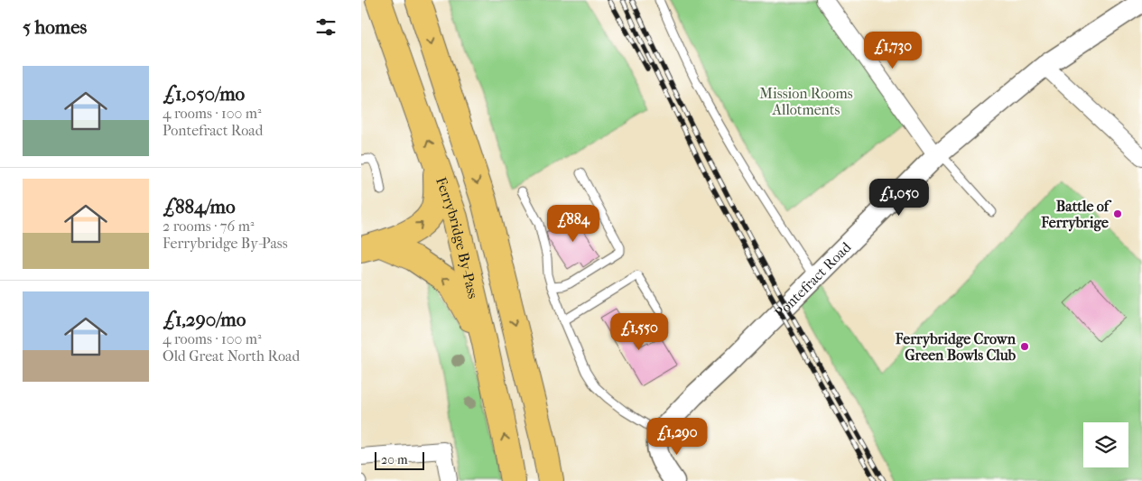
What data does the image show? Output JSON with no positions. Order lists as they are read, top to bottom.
{
  "streets": {
    "main road": ["Ferrybridge By-Pass"],
    "street": ["Pontefract Road"]
  },
  "parks": ["Mission Rooms Allotments"],
  "places": ["Battle of Ferrybrige", "Ferrybridge Crown Green Bowls Club"],
  "scale_bar": "20 m",
  "page": {
    "heading": "5 homes",
    "price": [
      "£1,730",
      "£1,050",
      "£884",
      "£1,550",
      "£1,290"
    ],
    "list": [
      {
        "name": "£1,050/mo",
        "note": "4 rooms · 100 m² · Pontefract Road"
      },
      {
        "name": "£884/mo",
        "note": "2 rooms · 76 m² · Ferrybridge By-Pass"
      },
      {
        "name": "£1,290/mo",
        "note": "4 rooms · 100 m² · Old Great North Road"
      }
    ],
    "scale": "20 m"
  }
}
